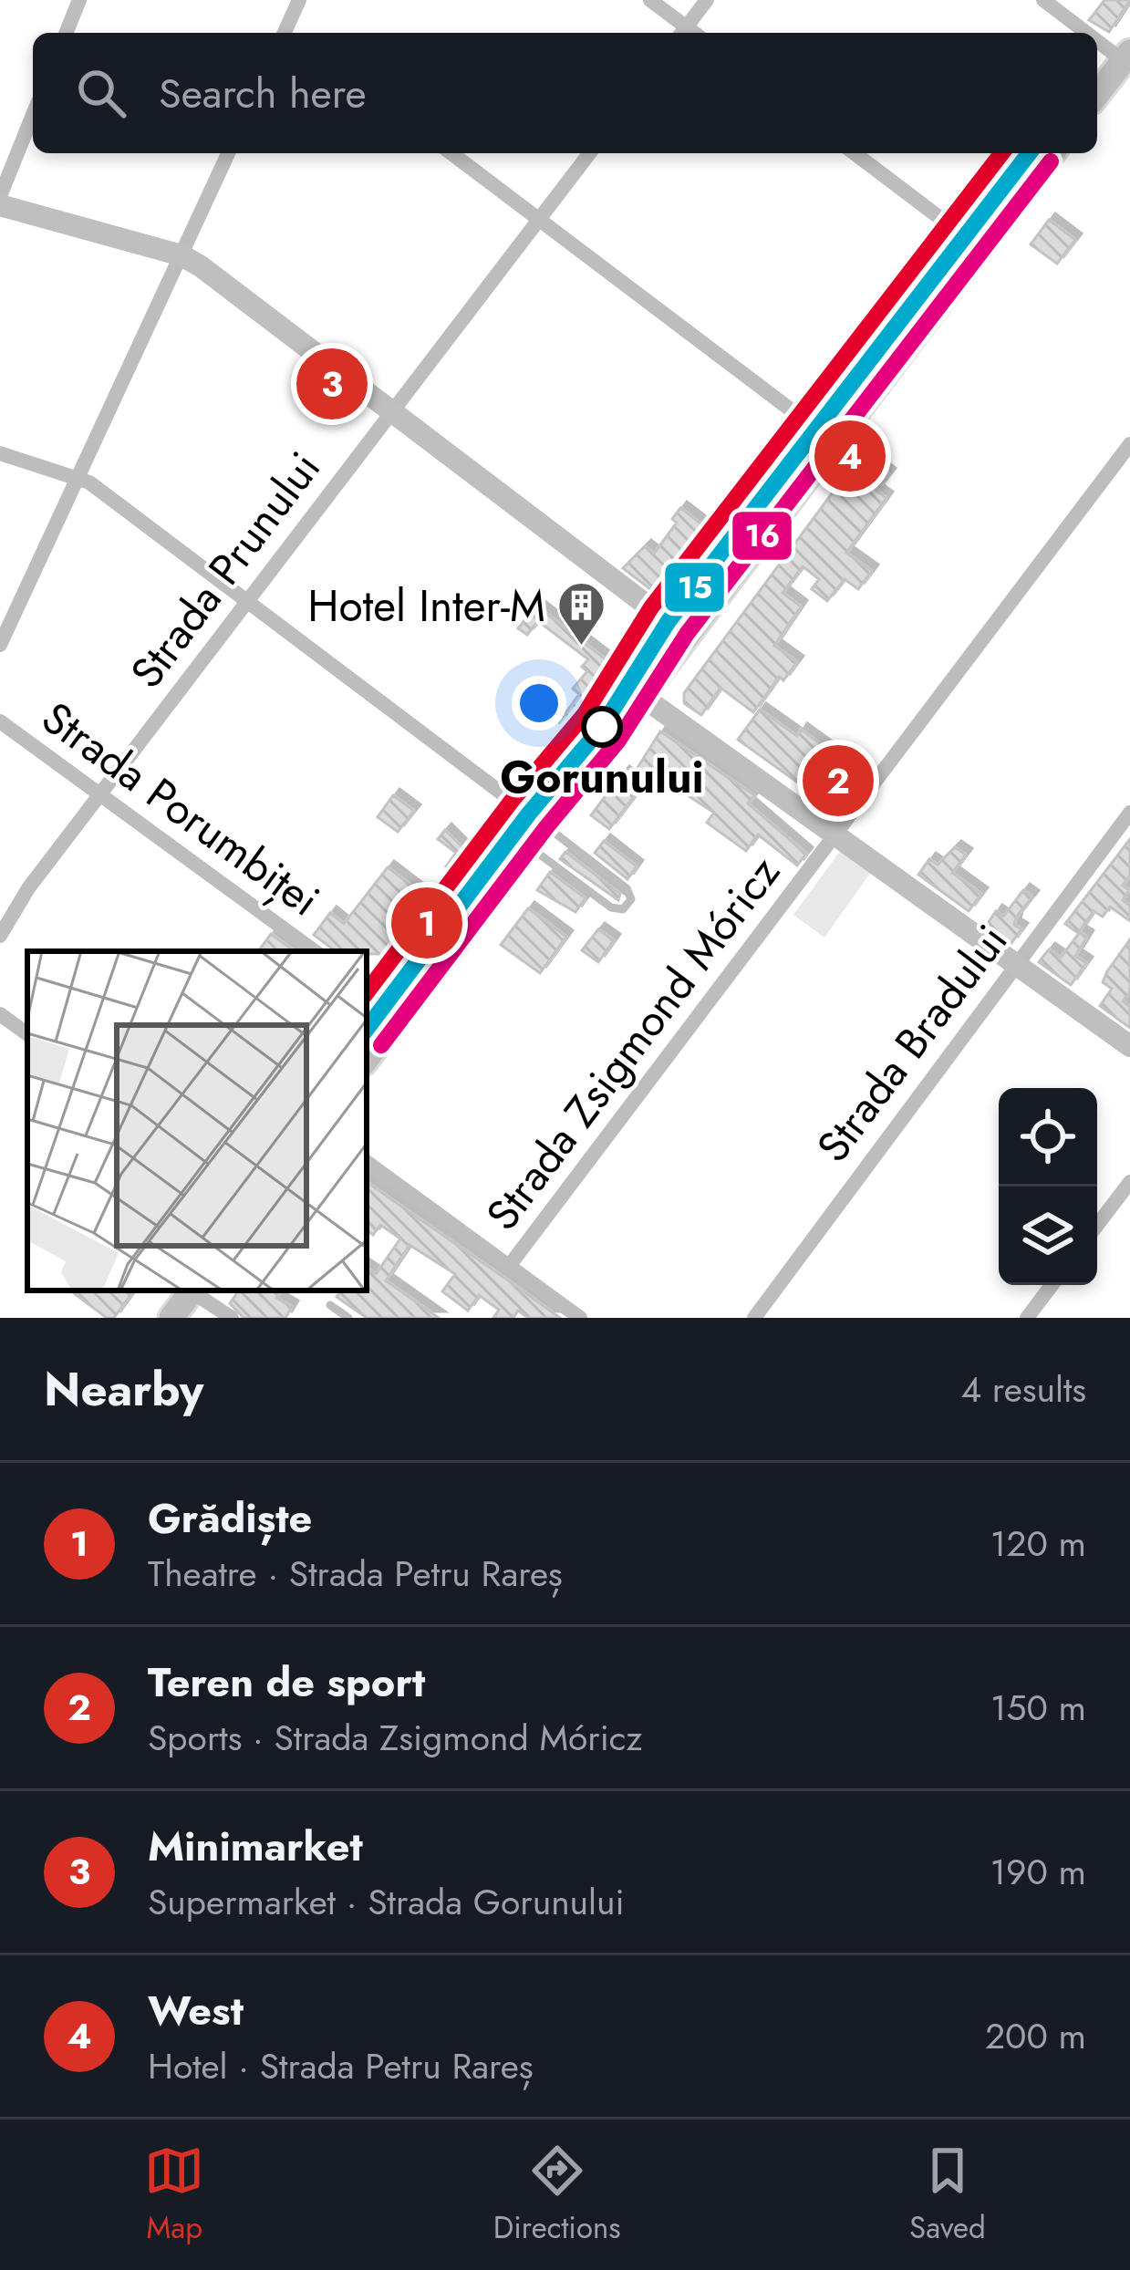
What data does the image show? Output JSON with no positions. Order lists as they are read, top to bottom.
{
  "streets": {
    "street": [
      "Strada Prunului",
      "Strada Porumbiței",
      "Strada Zsigmond Móricz",
      "Strada Bradului"
    ]
  },
  "crossings": [
    ["Strada Prunului", "Strada Porumbiței"]
  ],
  "places": {
    "building": ["Hotel Inter-M"],
    "other": ["Gorunului"]
  },
  "lines": ["transit line 15", "transit line 16"],
  "page": {
    "search": "Search here",
    "pins": [
      "3",
      "4",
      "2",
      "1"
    ],
    "heading": ["Nearby", "4 results"],
    "list": [
      {
        "mark": "1",
        "name": "Grădiște",
        "note": "Theatre · Strada Petru Rareș",
        "value": "120 m"
      },
      {
        "mark": "2",
        "name": "Teren de sport",
        "note": "Sports · Strada Zsigmond Móricz",
        "value": "150 m"
      },
      {
        "mark": "3",
        "name": "Minimarket",
        "note": "Supermarket · Strada Gorunului",
        "value": "190 m"
      },
      {
        "mark": "4",
        "name": "West",
        "note": "Hotel · Strada Petru Rareș",
        "value": "200 m"
      }
    ],
    "nav": ["Map", "Directions", "Saved"]
  }
}
